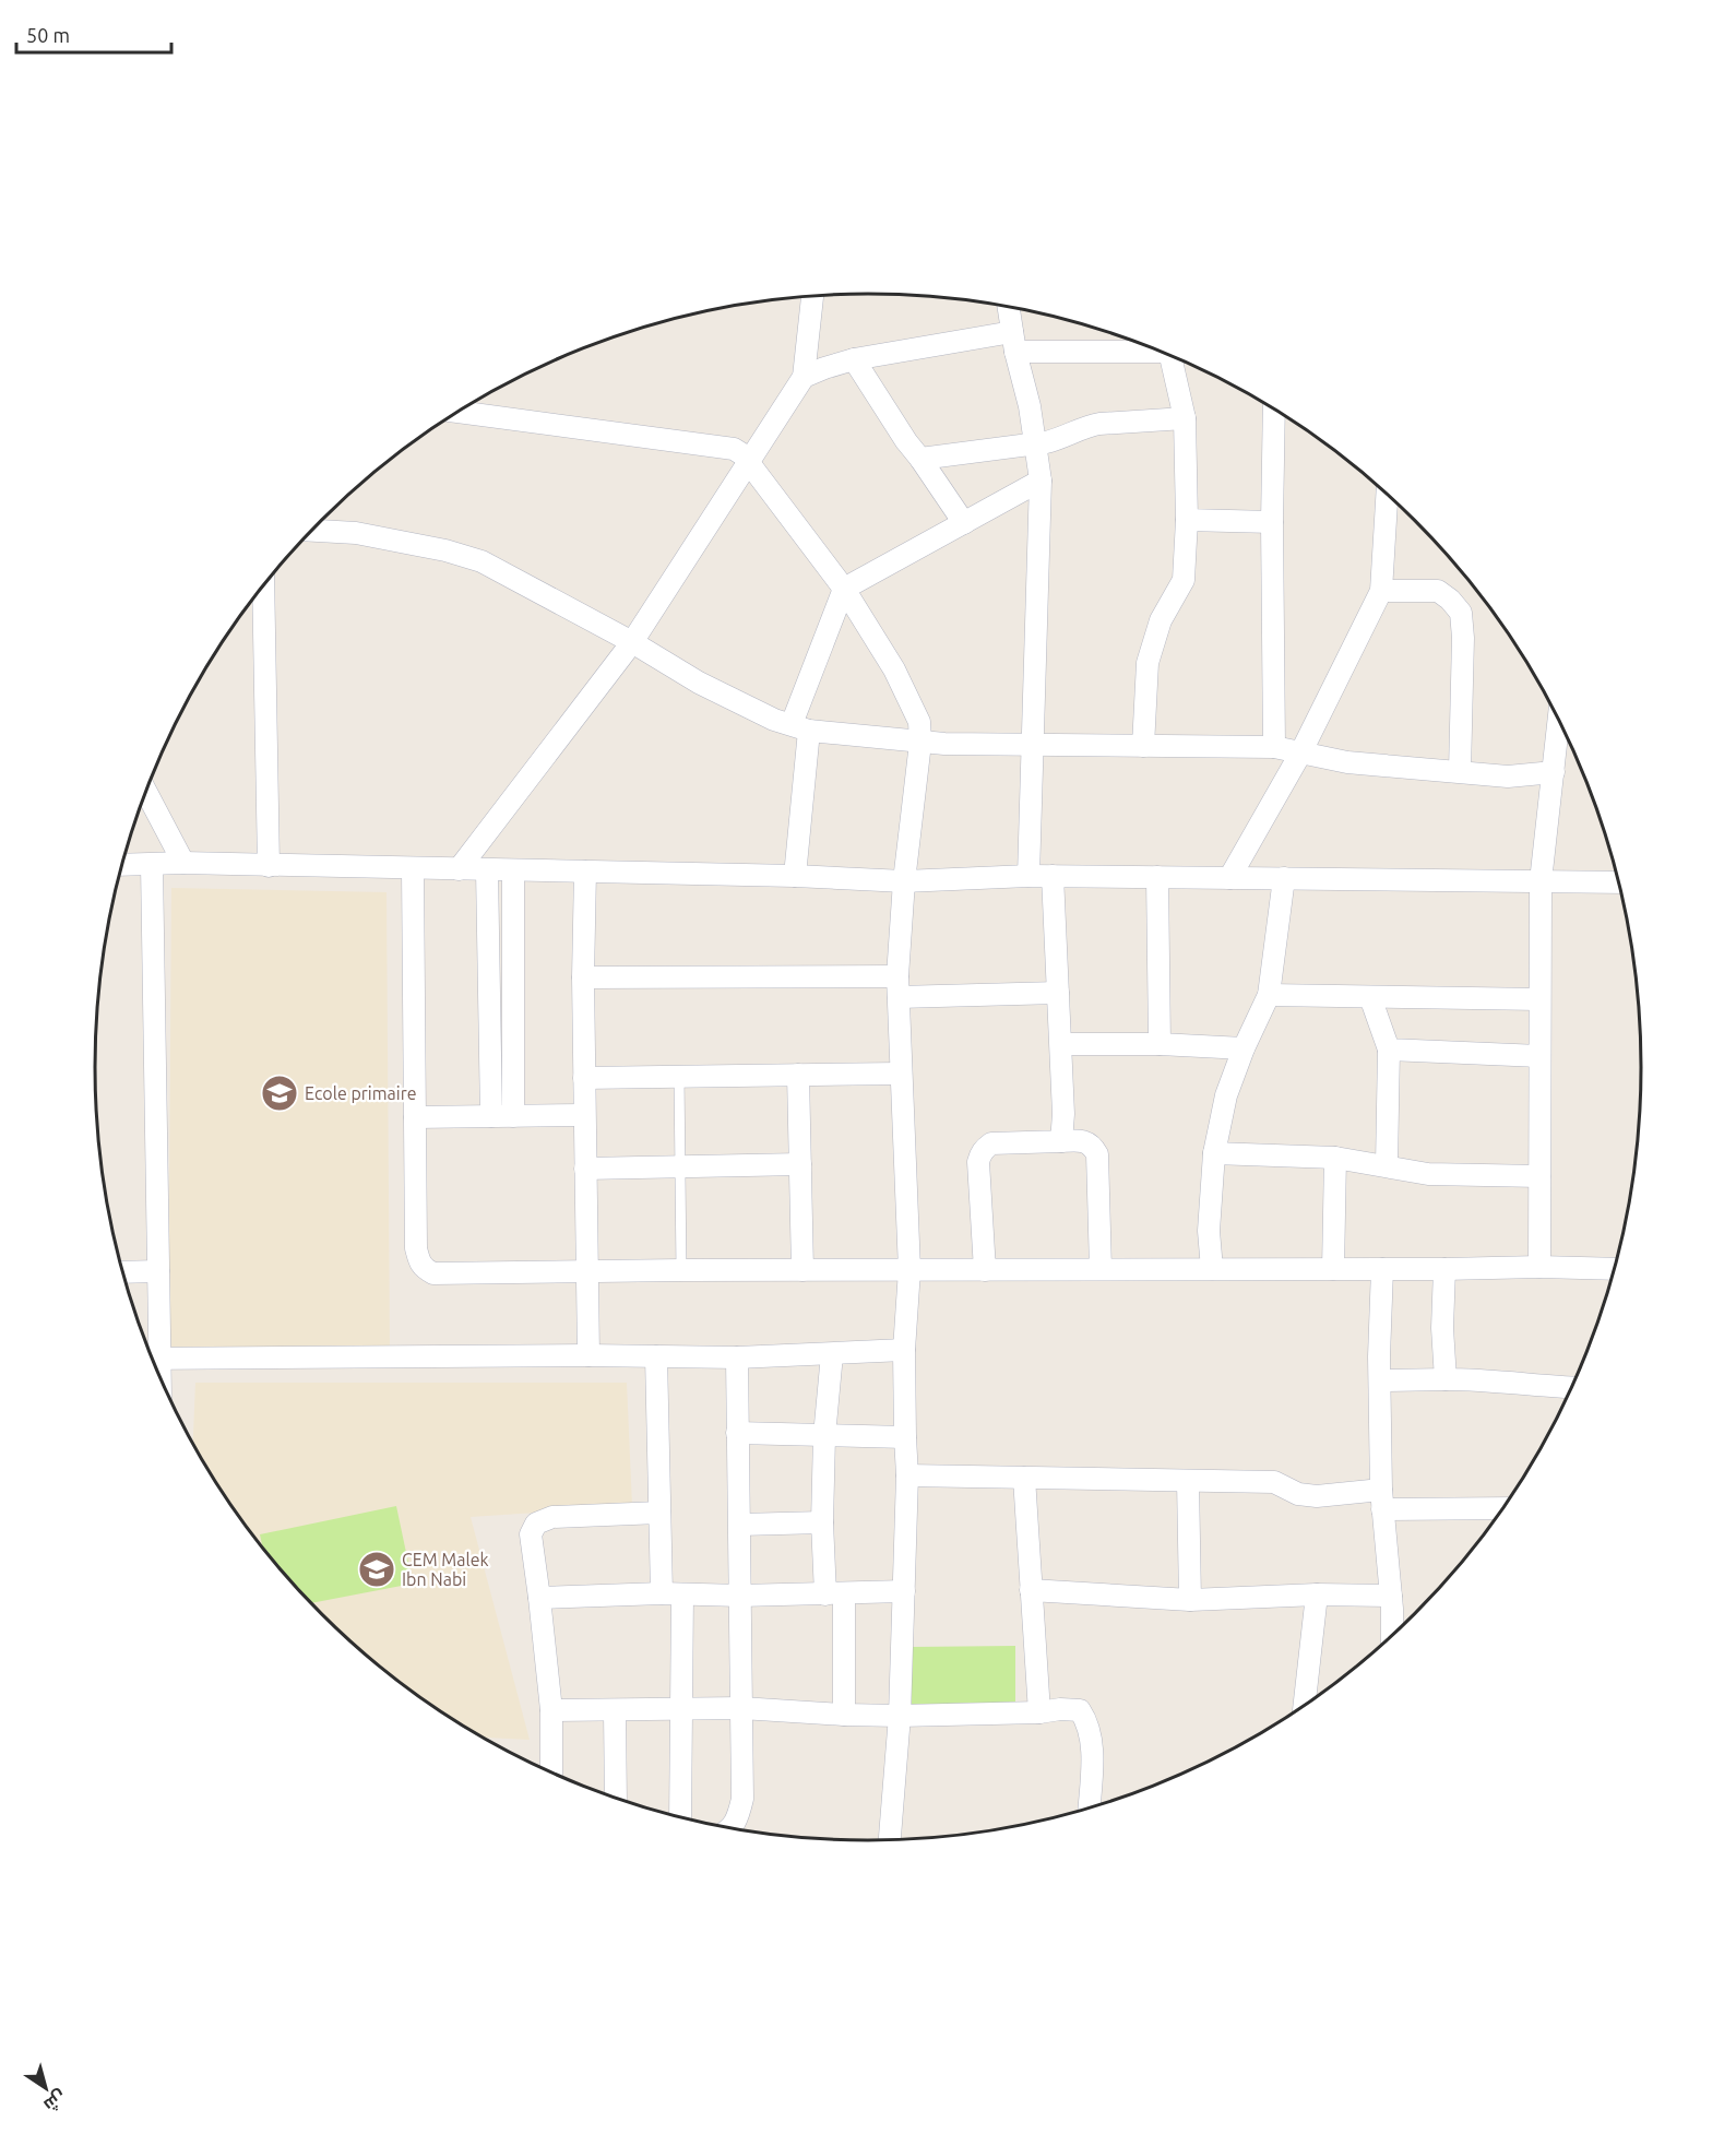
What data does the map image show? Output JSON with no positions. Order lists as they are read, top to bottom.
{
  "places": {
    "school or university": ["Ecole primaire", "CEM Malek Ibn Nabi"]
  },
  "scale_bar": "50 m",
  "north": "bottom right"
}
